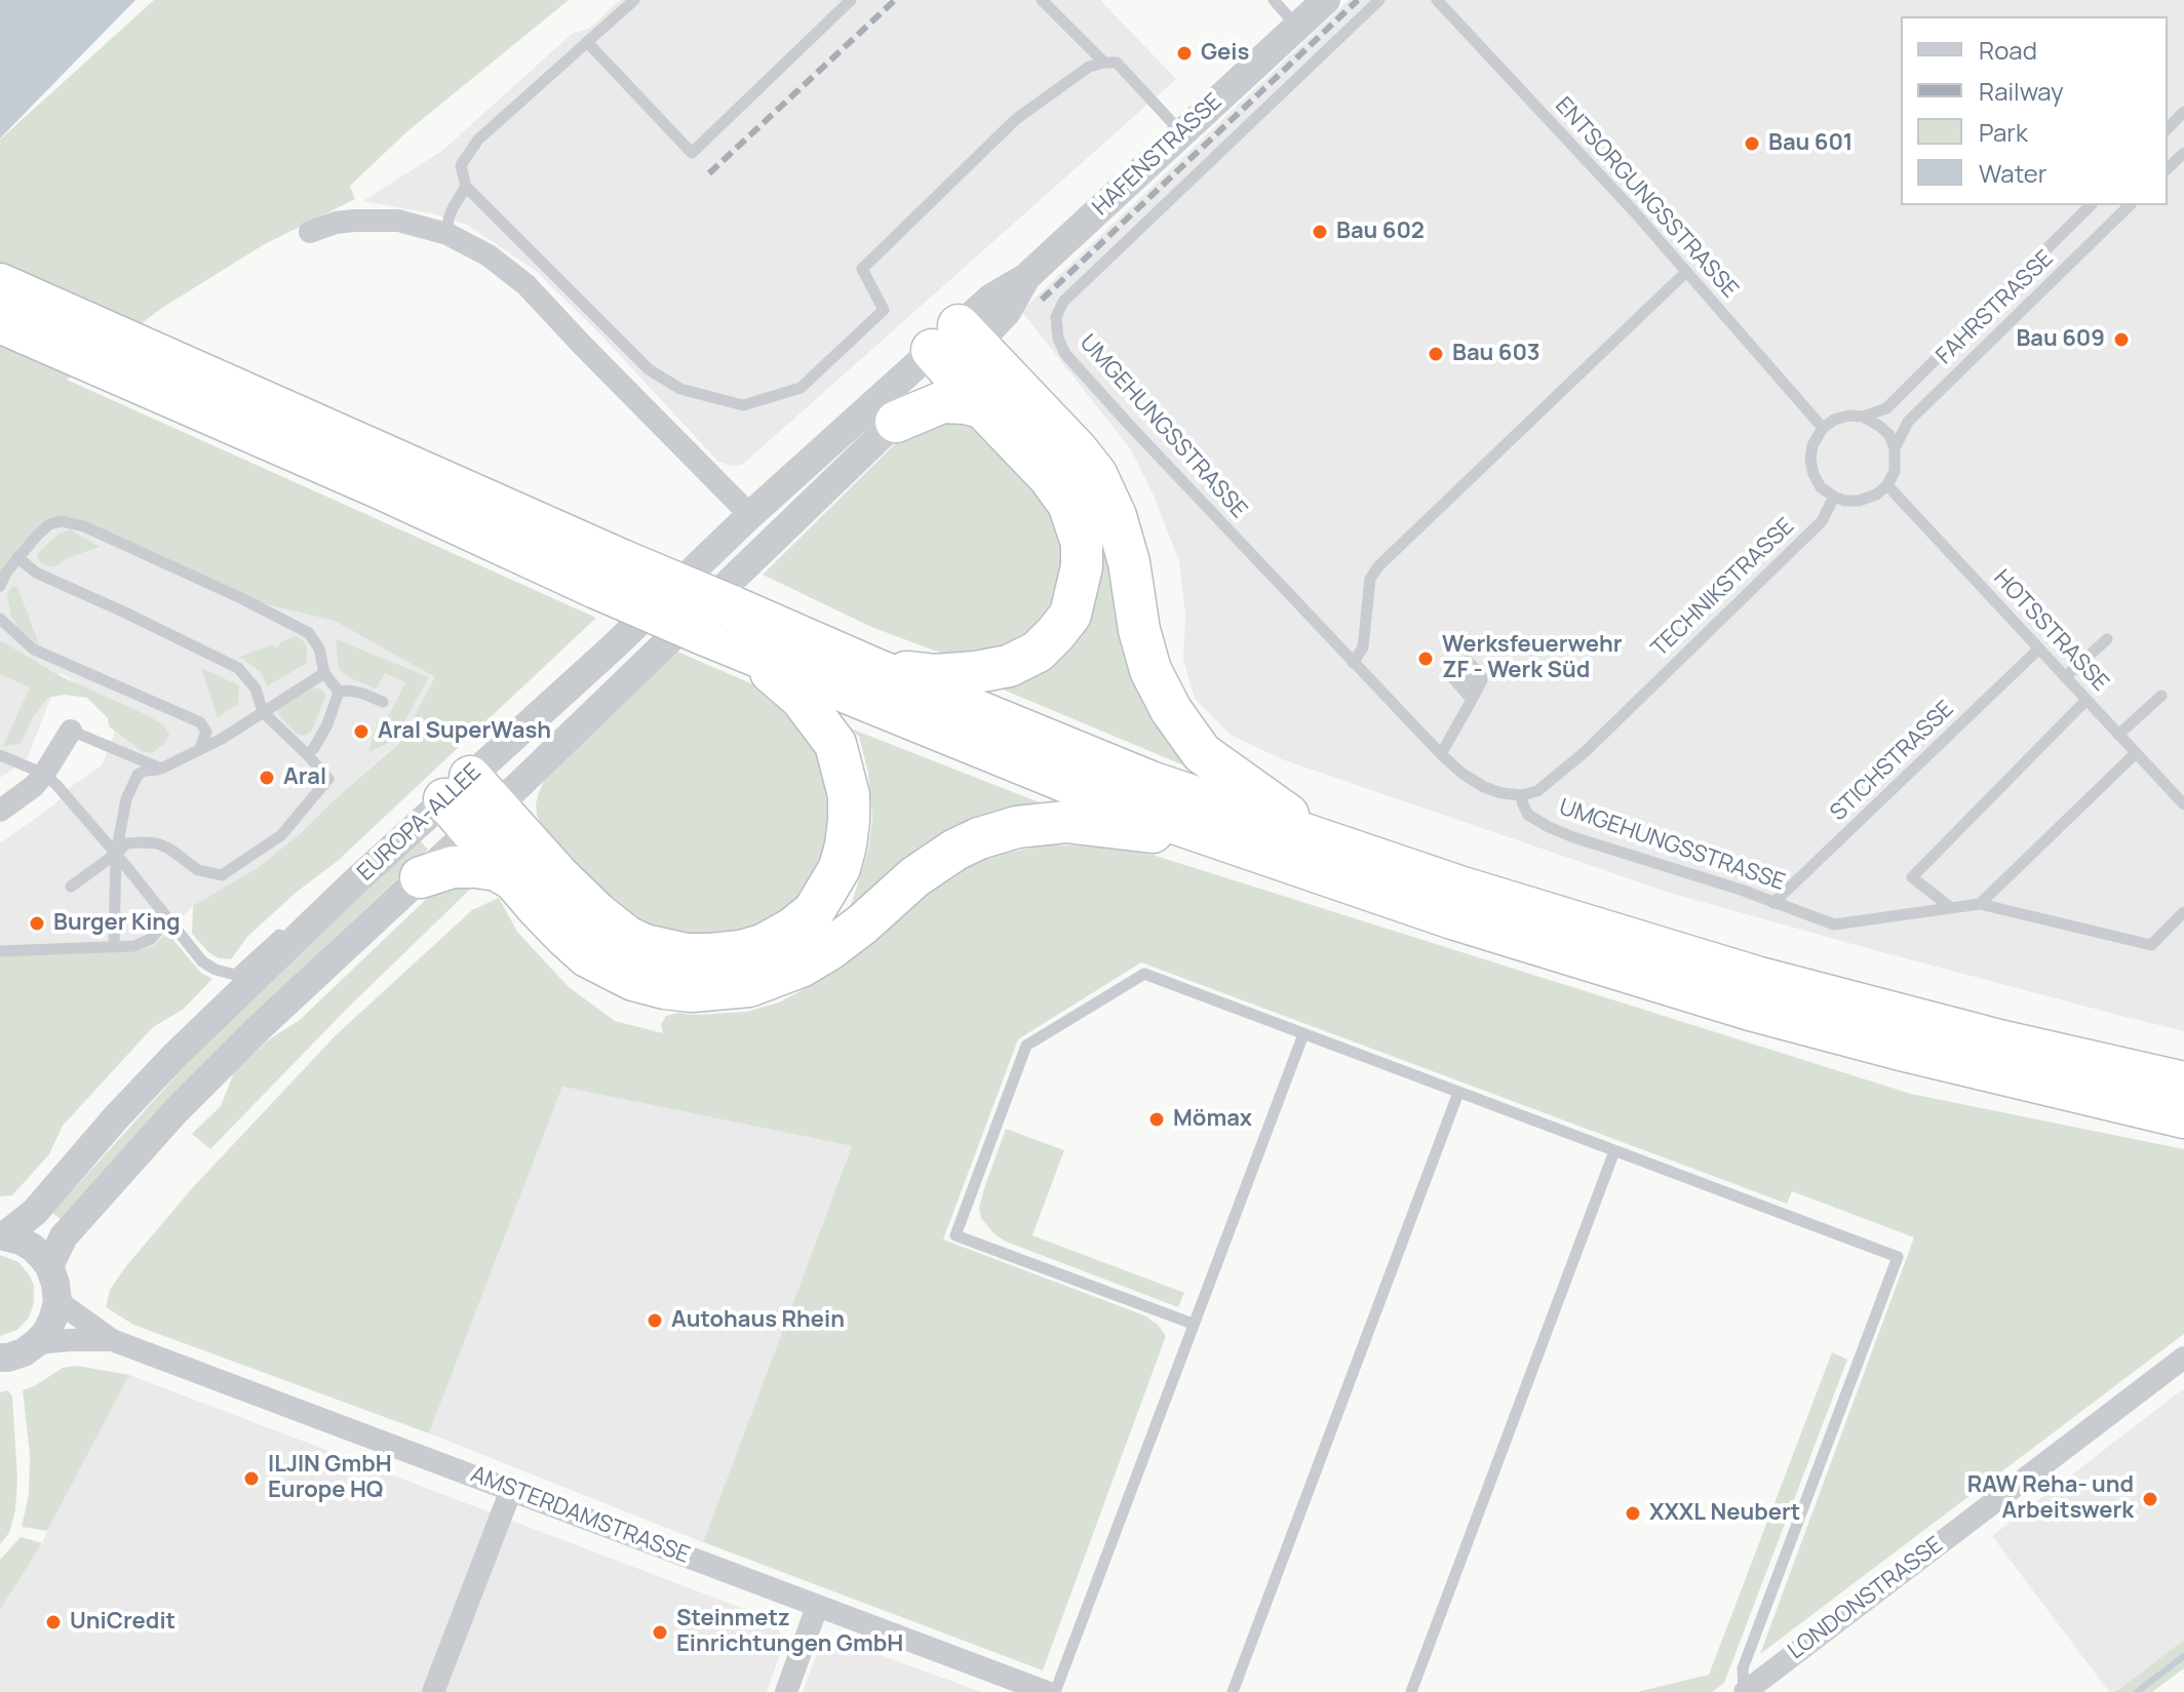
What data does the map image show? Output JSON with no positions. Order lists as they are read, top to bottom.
{
  "streets": {
    "street": [
      "HAFENSTRASSE",
      "EUROPA-ALLEE",
      "AMSTERDAMSTRASSE",
      "LONDONSTRASSE"
    ],
    "lane": [
      "ENTSORGUNGSSTRASSE",
      "FAHRSTRASSE",
      "UMGEHUNGSSTRASSE",
      "TECHNIKSTRASSE",
      "HOTSSTRASSE",
      "STICHSTRASSE"
    ]
  },
  "crossings": [
    ["HAFENSTRASSE", "EUROPA-ALLEE"],
    ["ENTSORGUNGSSTRASSE", "FAHRSTRASSE"],
    ["ENTSORGUNGSSTRASSE", "TECHNIKSTRASSE"],
    ["ENTSORGUNGSSTRASSE", "HOTSSTRASSE"],
    ["FAHRSTRASSE", "TECHNIKSTRASSE"],
    ["FAHRSTRASSE", "HOTSSTRASSE"],
    ["UMGEHUNGSSTRASSE", "TECHNIKSTRASSE"],
    ["UMGEHUNGSSTRASSE", "STICHSTRASSE"],
    ["TECHNIKSTRASSE", "HOTSSTRASSE"],
    ["HOTSSTRASSE", "STICHSTRASSE"]
  ],
  "places": [
    "Geis",
    "Bau 601",
    "Bau 602",
    "Bau 609",
    "Bau 603",
    "Werksfeuerwehr ZF - Werk Süd",
    "Aral SuperWash",
    "Aral",
    "Burger King",
    "Mömax",
    "Autohaus Rhein",
    "ILJIN GmbH Europe HQ",
    "RAW Reha- und Arbeitswerk",
    "XXXL Neubert",
    "UniCredit",
    "Steinmetz Einrichtungen GmbH"
  ],
  "legend": [
    "Road",
    "Railway",
    "Park",
    "Water"
  ]
}
